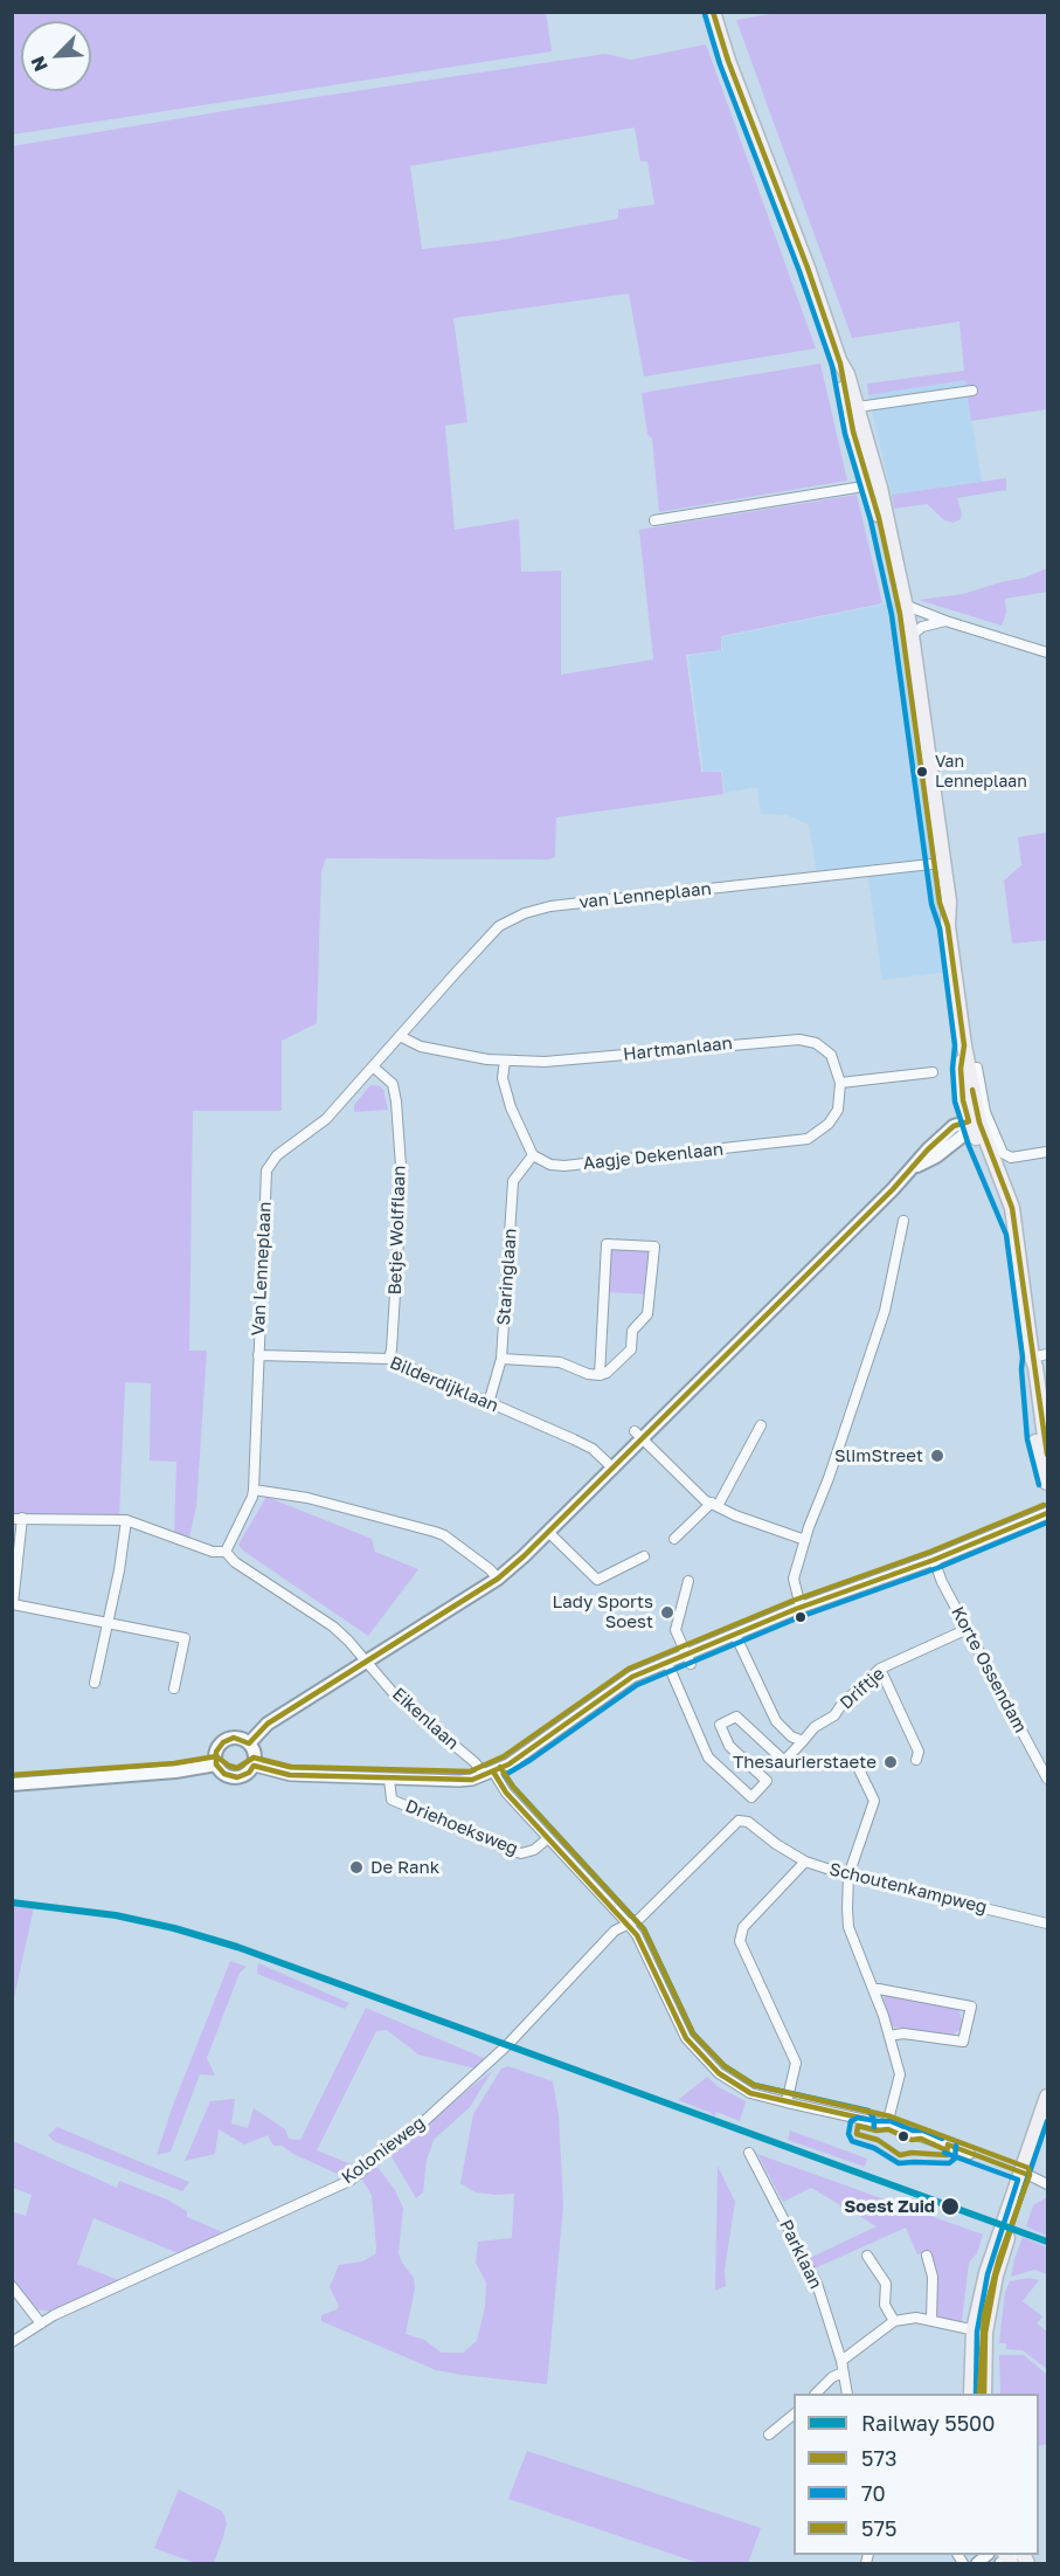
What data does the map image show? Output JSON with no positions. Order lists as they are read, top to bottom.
{
  "streets": {
    "street": [
      "van Lenneplaan",
      "Hartmanlaan",
      "Aagje Dekenlaan",
      "Betje Wolfflaan",
      "Van Lenneplaan",
      "Staringlaan",
      "Bilderdijklaan",
      "Korte Ossendam",
      "Driftje",
      "Eikenlaan",
      "Driehoeksweg",
      "Schoutenkampweg",
      "Kolonieweg",
      "Parklaan"
    ]
  },
  "crossings": [
    ["van Lenneplaan", "Hartmanlaan"],
    ["van Lenneplaan", "Van Lenneplaan"],
    ["Hartmanlaan", "Aagje Dekenlaan"],
    ["Hartmanlaan", "Van Lenneplaan"],
    ["Aagje Dekenlaan", "Staringlaan"],
    ["Betje Wolfflaan", "Van Lenneplaan"],
    ["Betje Wolfflaan", "Bilderdijklaan"],
    ["Van Lenneplaan", "Bilderdijklaan"],
    ["Van Lenneplaan", "Eikenlaan"],
    ["Staringlaan", "Bilderdijklaan"],
    ["Korte Ossendam", "Driftje"],
    ["Eikenlaan", "Driehoeksweg"],
    ["Eikenlaan", "Kolonieweg"],
    ["Schoutenkampweg", "Kolonieweg"]
  ],
  "places": [
    "Van Lenneplaan",
    "SlimStreet",
    "Lady Sports Soest",
    "Thesaurierstaete",
    "De Rank",
    "Soest Zuid"
  ],
  "lines": [
    "transit line 573",
    "transit line 70",
    "transit line 575",
    "rail line 5500"
  ],
  "legend": [
    "Railway 5500",
    "573",
    "70",
    "575"
  ],
  "north": "bottom left"
}
